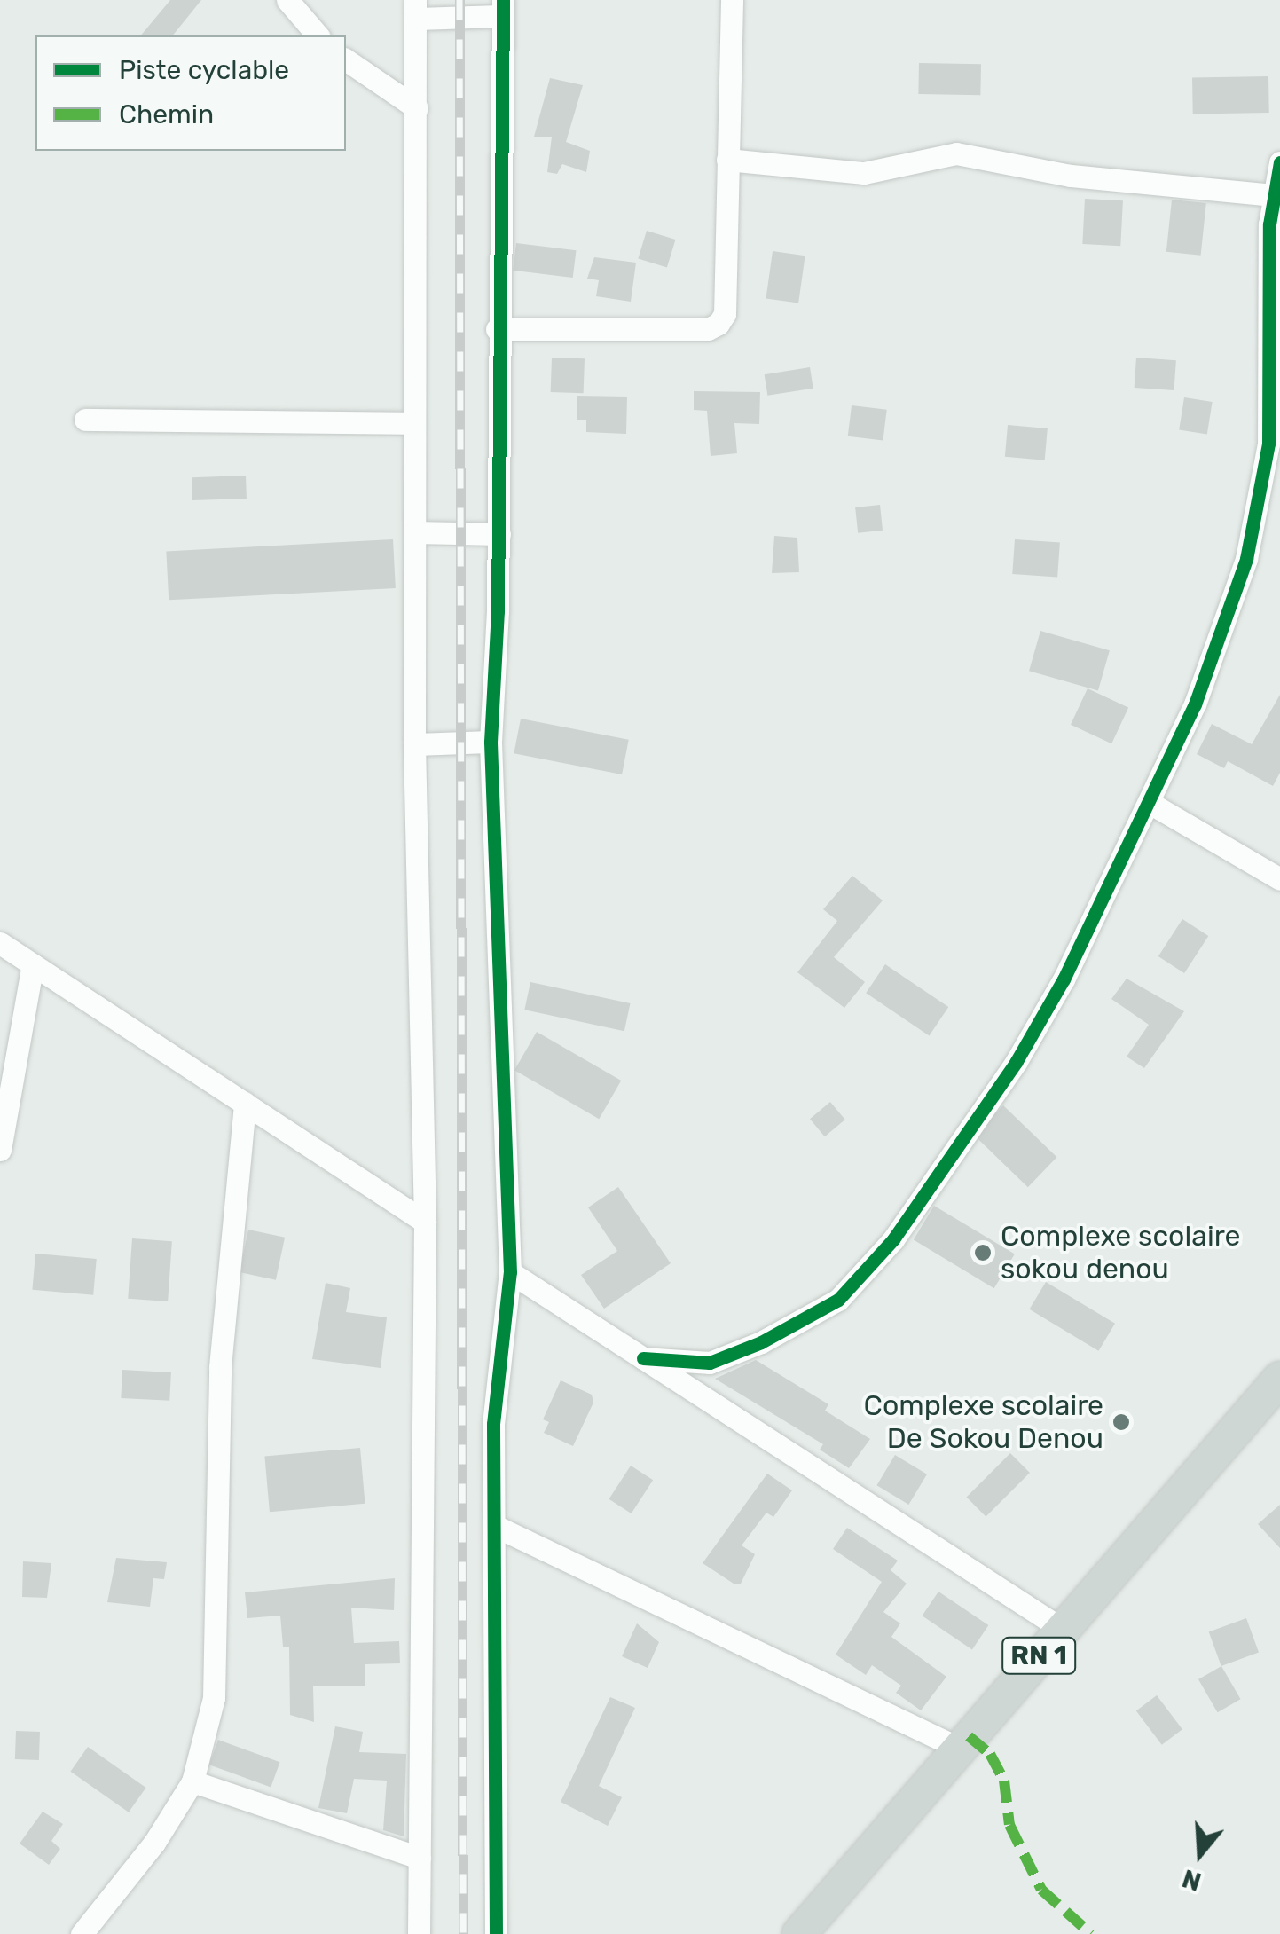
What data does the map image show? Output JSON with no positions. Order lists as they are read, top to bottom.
{
  "streets": {
    "main road": ["RN 1"]
  },
  "places": ["Complexe scolaire sokou denou", "Complexe scolaire De Sokou Denou"],
  "legend": ["Piste cyclable", "Chemin"],
  "north": "bottom"
}
